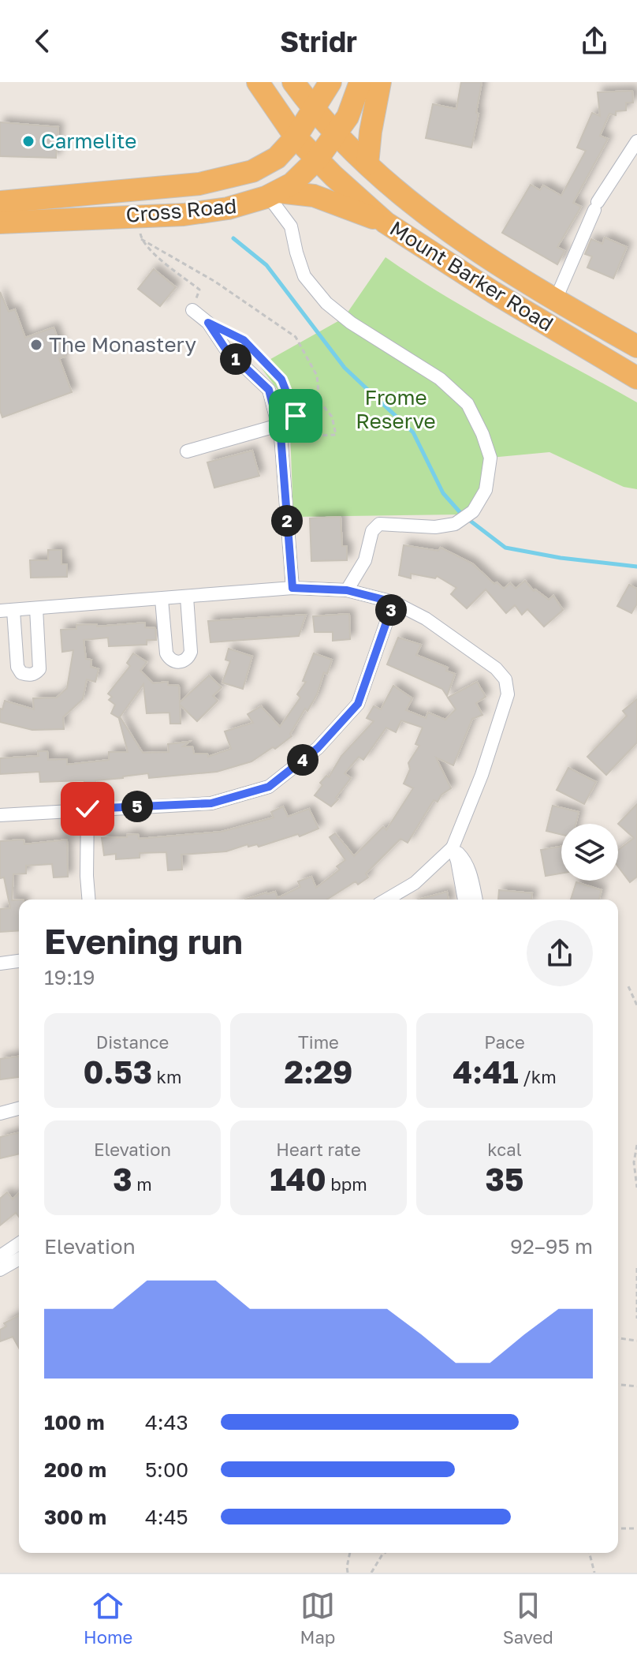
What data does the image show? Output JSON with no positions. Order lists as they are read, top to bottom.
{
  "streets": {
    "highway": ["Cross Road", "Mount Barker Road"]
  },
  "crossings": [
    ["Cross Road", "Mount Barker Road"]
  ],
  "parks": ["Frome Reserve"],
  "places": ["Carmelite", "The Monastery"],
  "page": {
    "header": "Stridr",
    "pins": [
      "1",
      "2",
      "3",
      "4",
      "5"
    ],
    "heading": ["Evening run", "19:19"],
    "stats": [
      ["Distance", "0.53 km"],
      ["Time", "2:29"],
      ["Pace", "4:41 /km"],
      ["Elevation", "3 m"],
      ["Heart rate", "140 bpm"],
      ["kcal", "35"]
    ],
    "chart": ["Elevation", "92–95 m"],
    "list": [
      {
        "name": "100 m",
        "note": "4:43"
      },
      {
        "name": "200 m",
        "note": "5:00"
      },
      {
        "name": "300 m",
        "note": "4:45"
      }
    ],
    "tabs": ["Home", "Map", "Saved"]
  }
}
